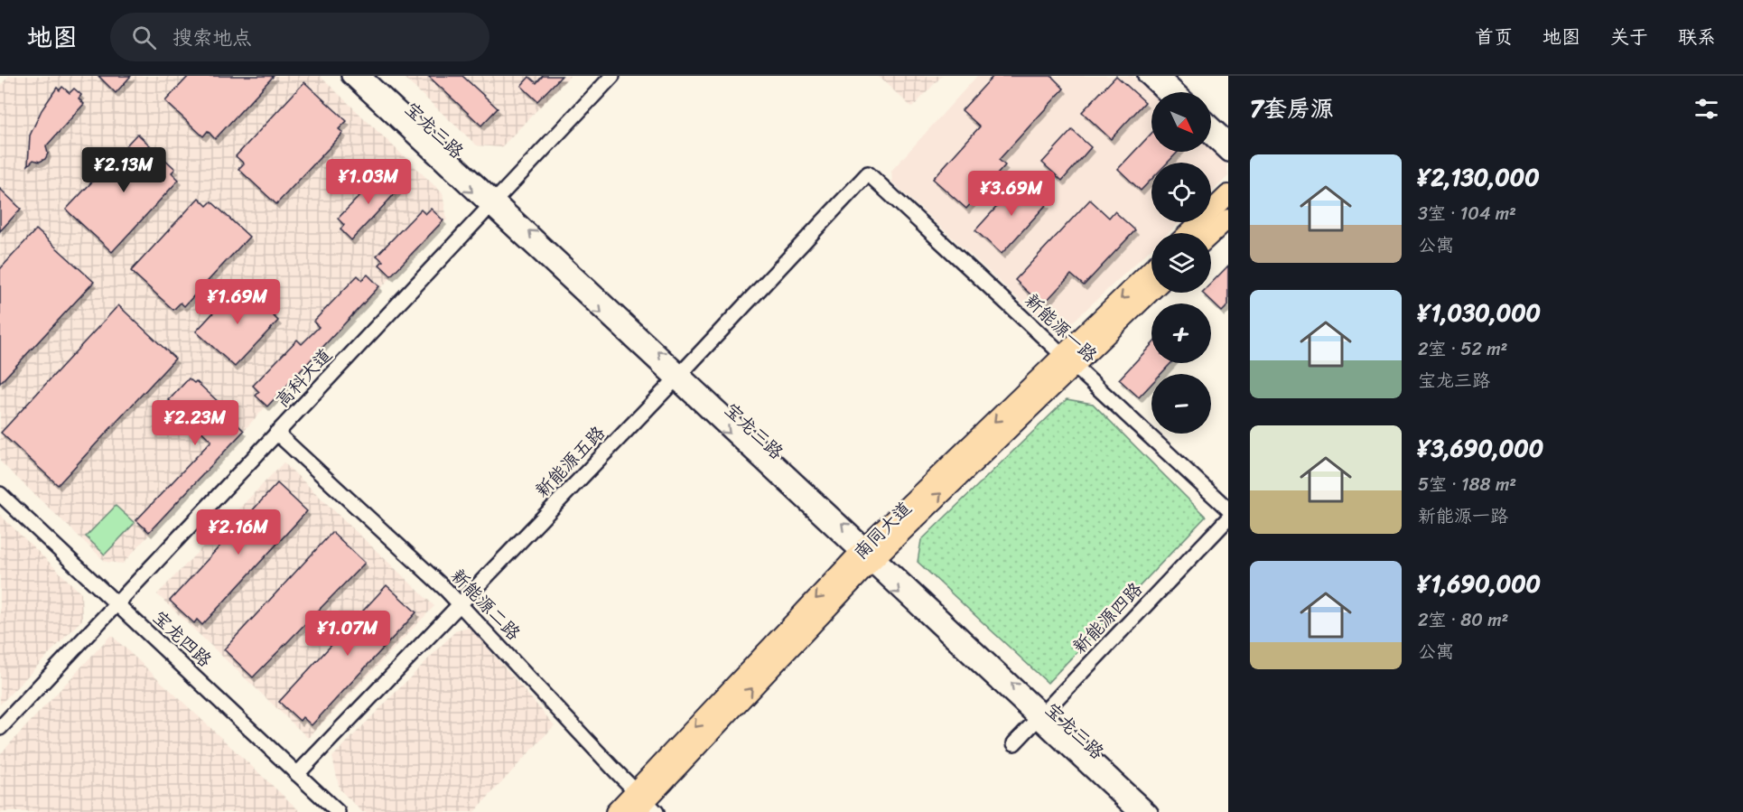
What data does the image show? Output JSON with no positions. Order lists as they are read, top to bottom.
{
  "streets": {
    "main road": ["南同大道"],
    "street": [
      "宝龙三路",
      "新能源一路",
      "高科大道",
      "新能源五路",
      "新能源二路",
      "新能源四路",
      "宝龙四路"
    ]
  },
  "crossings": [
    ["宝龙三路", "高科大道"],
    ["宝龙三路", "新能源五路"],
    ["宝龙三路", "南同大道"],
    ["宝龙三路", "新能源四路"],
    ["新能源一路", "新能源五路"],
    ["新能源一路", "南同大道"],
    ["高科大道", "新能源二路"],
    ["高科大道", "宝龙四路"],
    ["新能源五路", "新能源二路"],
    ["新能源五路", "宝龙四路"],
    ["南同大道", "新能源二路"]
  ],
  "north": "bottom right",
  "page": {
    "header": "地图",
    "search": "搜索地点",
    "nav": [
      "首页",
      "地图",
      "关于",
      "联系"
    ],
    "heading": "7套房源",
    "map_buttons": ["+", "−"],
    "list": [
      {
        "name": "¥2,130,000",
        "note": "3室 · 104 m² · 公寓"
      },
      {
        "name": "¥1,030,000",
        "note": "2室 · 52 m² · 宝龙三路"
      },
      {
        "name": "¥3,690,000",
        "note": "5室 · 188 m² · 新能源一路"
      },
      {
        "name": "¥1,690,000",
        "note": "2室 · 80 m² · 公寓"
      }
    ],
    "price": [
      "¥2.13M",
      "¥1.03M",
      "¥3.69M",
      "¥1.69M",
      "¥2.23M",
      "¥2.16M",
      "¥1.07M"
    ]
  }
}
